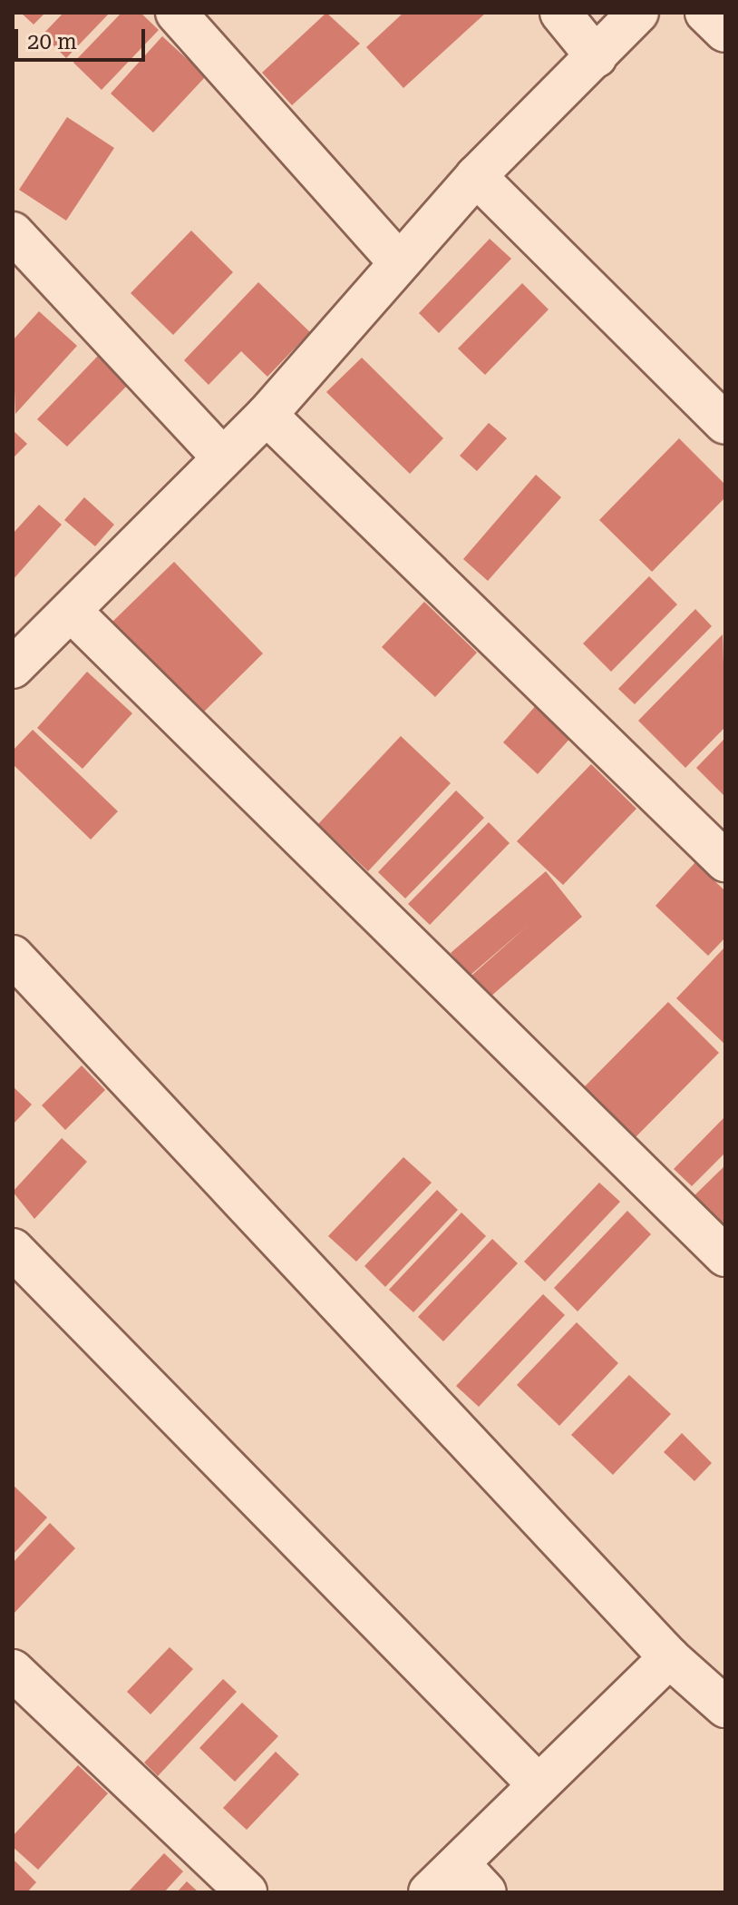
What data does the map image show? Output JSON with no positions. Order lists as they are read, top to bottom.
{
  "scale_bar": "20 m"
}
